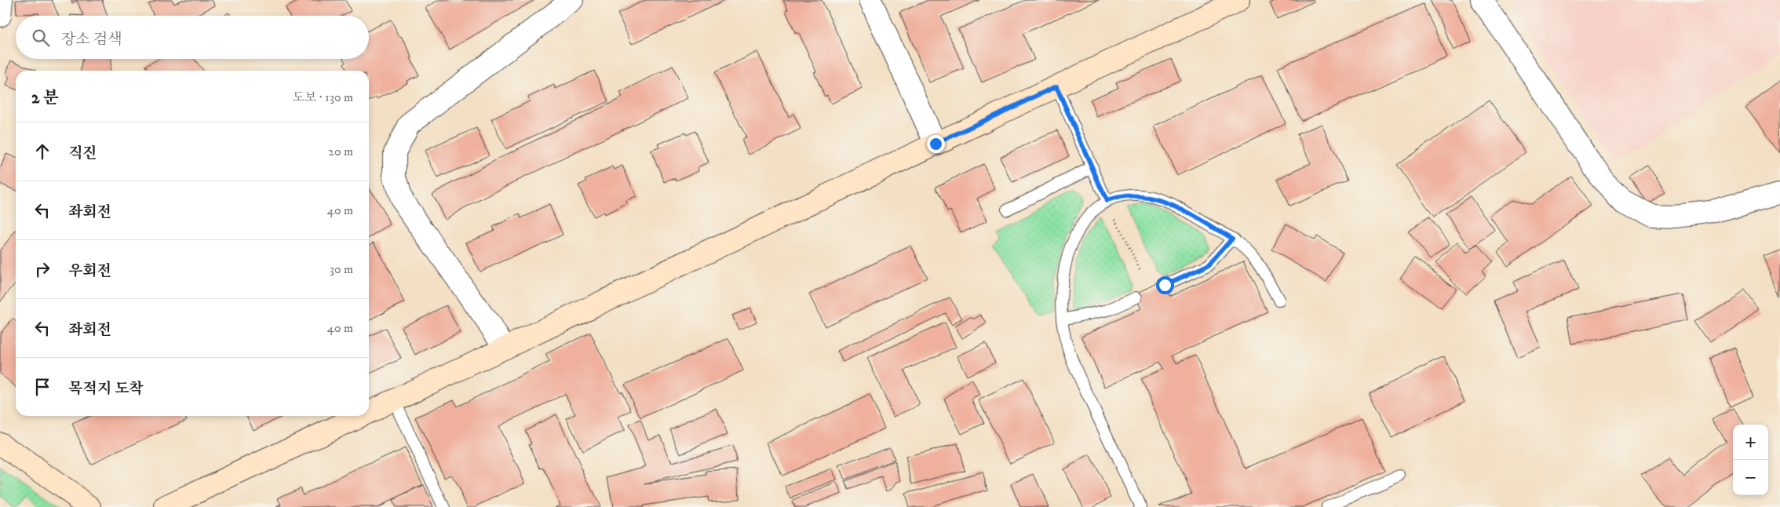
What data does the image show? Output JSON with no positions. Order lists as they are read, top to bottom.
{
  "page": {
    "search": "장소 검색",
    "heading": ["2 분", "도보 · 130 m"],
    "list": [
      ["직진", "20 m"],
      ["좌회전", "40 m"],
      ["우회전", "30 m"],
      ["좌회전", "40 m"],
      "목적지 도착"
    ],
    "map_buttons": ["+", "−"]
  }
}
